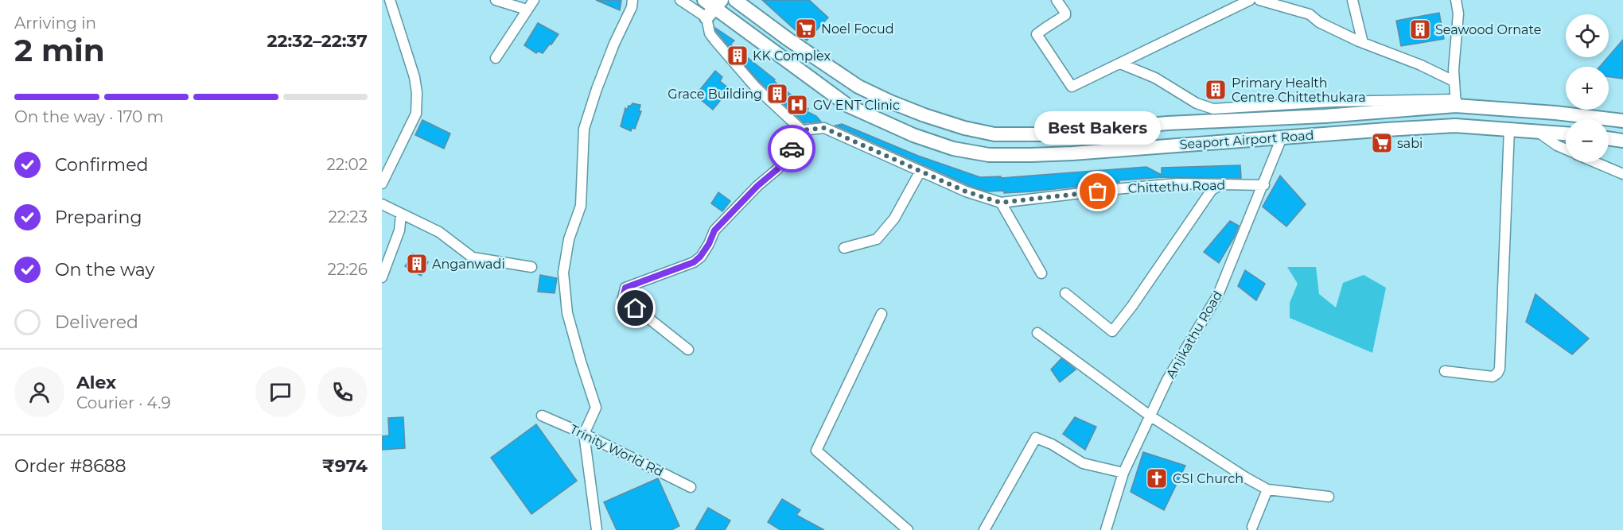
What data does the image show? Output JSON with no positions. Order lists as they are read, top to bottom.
{
  "streets": {
    "main road": ["Seaport Airport Road"],
    "street": ["Chittethu Road", "Anjikathu Road", "Trinity World Rd"]
  },
  "crossings": [
    ["Seaport Airport Road", "Anjikathu Road"],
    ["Chittethu Road", "Anjikathu Road"]
  ],
  "places": {
    "supermarket": ["Noel Focud", "sabi"],
    "building": [
      "Seawood Ornate",
      "KK Complex",
      "Primary Health Centre Chittethukara",
      "Grace Building",
      "Anganwadi"
    ],
    "hospital": ["GV ENT Clinic"],
    "other": ["Best Bakers"],
    "church": ["CSI Church"]
  },
  "page": {
    "heading": ["2 min", "Arriving in", "22:32–22:37"],
    "panel": [
      "Alex",
      "Courier · 4.9",
      "Order #8688",
      "₹974"
    ],
    "map_buttons": ["+", "−"],
    "bar": "On the way · 170 m",
    "bubble": "Best Bakers",
    "list": [
      ["Confirmed", "22:02"],
      ["Preparing", "22:23"],
      ["On the way", "22:26"],
      "Delivered"
    ]
  }
}
